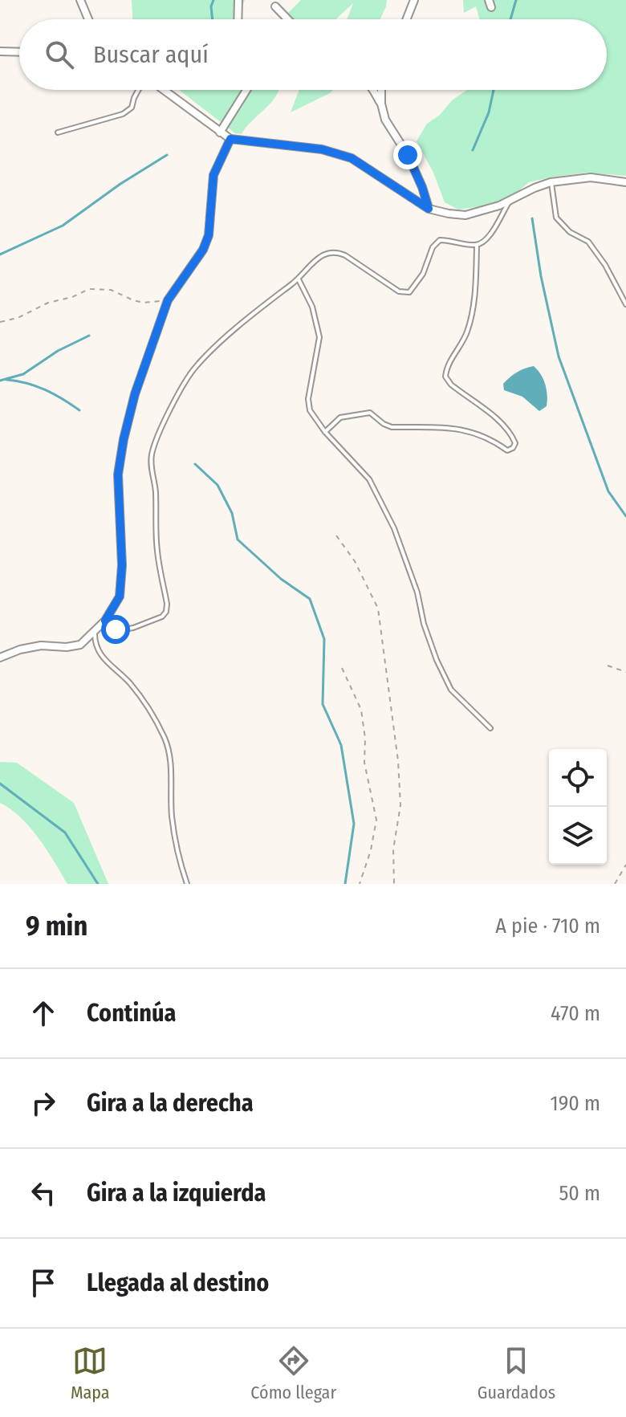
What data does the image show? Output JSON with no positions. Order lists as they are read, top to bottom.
{
  "page": {
    "search": "Buscar aquí",
    "heading": ["9 min", "A pie · 710 m"],
    "list": [
      ["Continúa", "470 m"],
      ["Gira a la derecha", "190 m"],
      ["Gira a la izquierda", "50 m"],
      "Llegada al destino"
    ],
    "nav": ["Mapa", "Cómo llegar", "Guardados"]
  }
}
